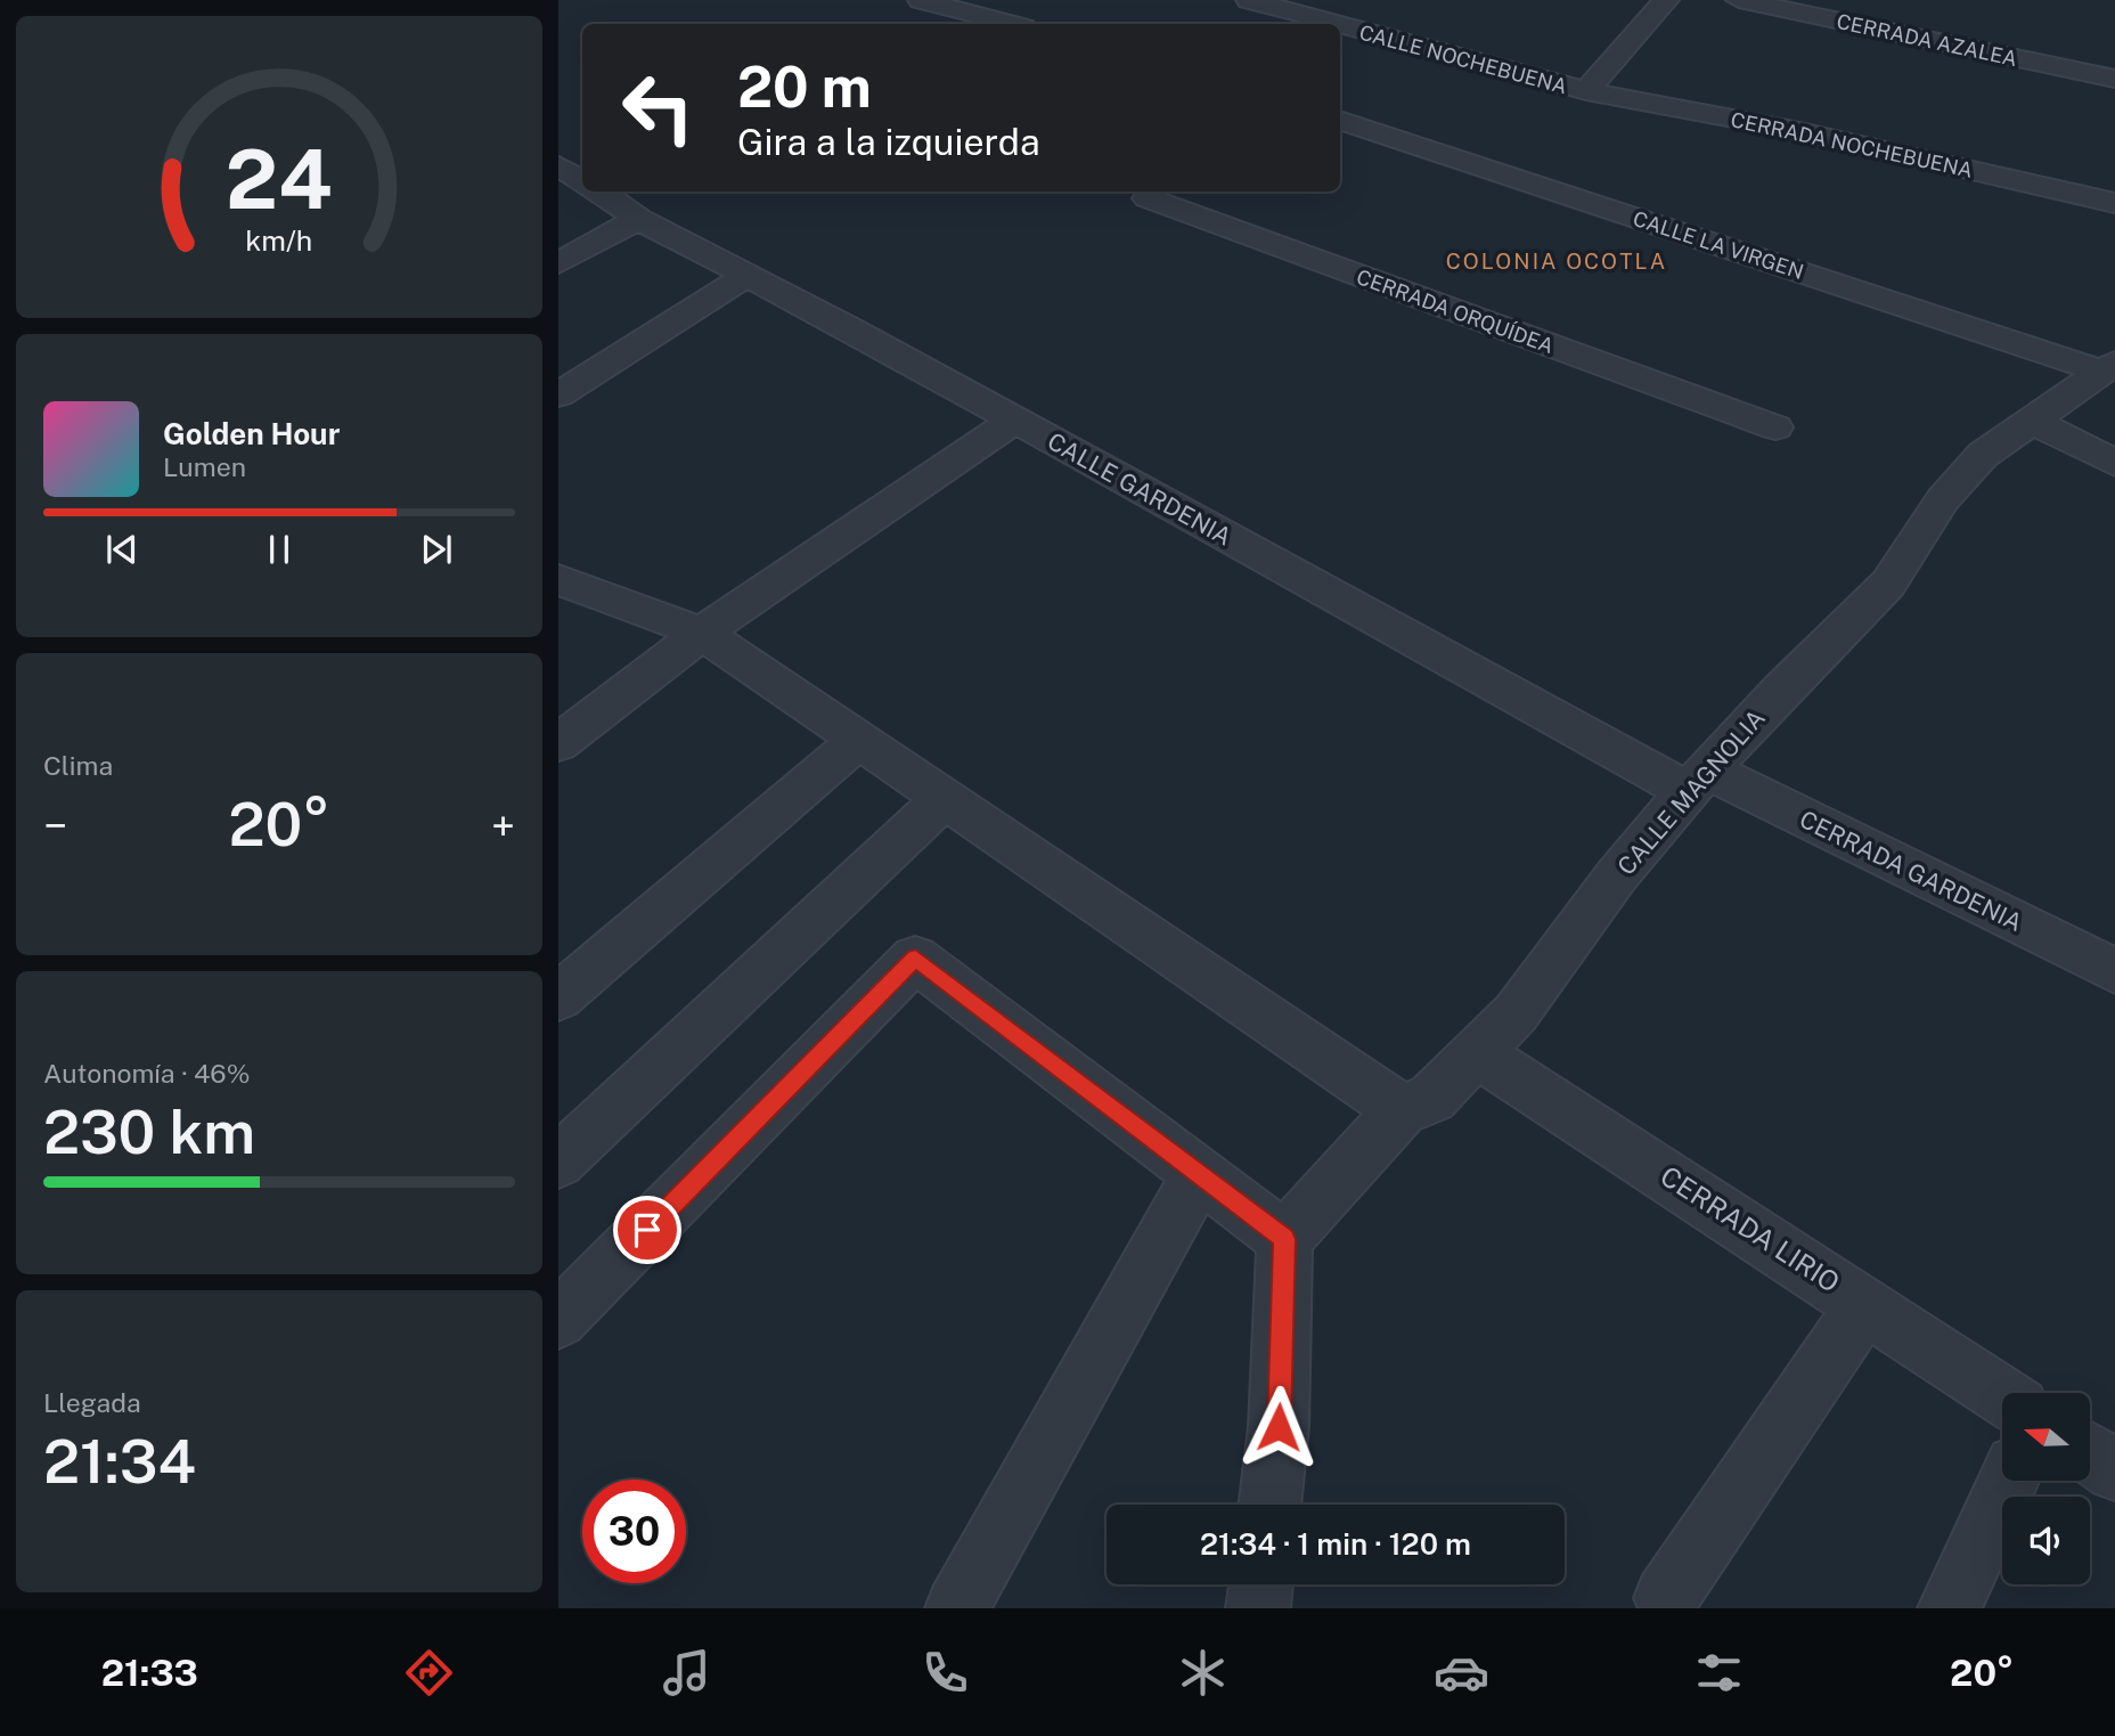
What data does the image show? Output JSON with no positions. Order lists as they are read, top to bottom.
{
  "streets": {
    "street": [
      "CERRADA AZALEA",
      "CALLE NOCHEBUENA",
      "CERRADA NOCHEBUENA",
      "CALLE LA VIRGEN",
      "CERRADA ORQUÍDEA",
      "CALLE GARDENIA",
      "CALLE MAGNOLIA",
      "CERRADA GARDENIA",
      "CERRADA LIRIO"
    ]
  },
  "crossings": [
    ["CALLE NOCHEBUENA", "CERRADA NOCHEBUENA"],
    ["CALLE LA VIRGEN", "CALLE MAGNOLIA"],
    ["CALLE GARDENIA", "CALLE MAGNOLIA"],
    ["CALLE GARDENIA", "CERRADA GARDENIA"],
    ["CALLE MAGNOLIA", "CERRADA GARDENIA"],
    ["CALLE MAGNOLIA", "CERRADA LIRIO"]
  ],
  "districts": ["COLONIA OCOTLA"],
  "north": "left",
  "page": {
    "turn": ["20 m", "Gira a la izquierda"],
    "song": ["Golden Hour", "Lumen"],
    "tile": [
      "Clima",
      ["Autonomía · 46%", "230 km"],
      ["Llegada", "21:34"]
    ],
    "heat": ["−", "20°", "+"],
    "limit": "30",
    "trip": "21:34 · 1 min · 120 m",
    "tabs": ["21:33", "20°"],
    "gauge": ["24", "km/h"]
  }
}
